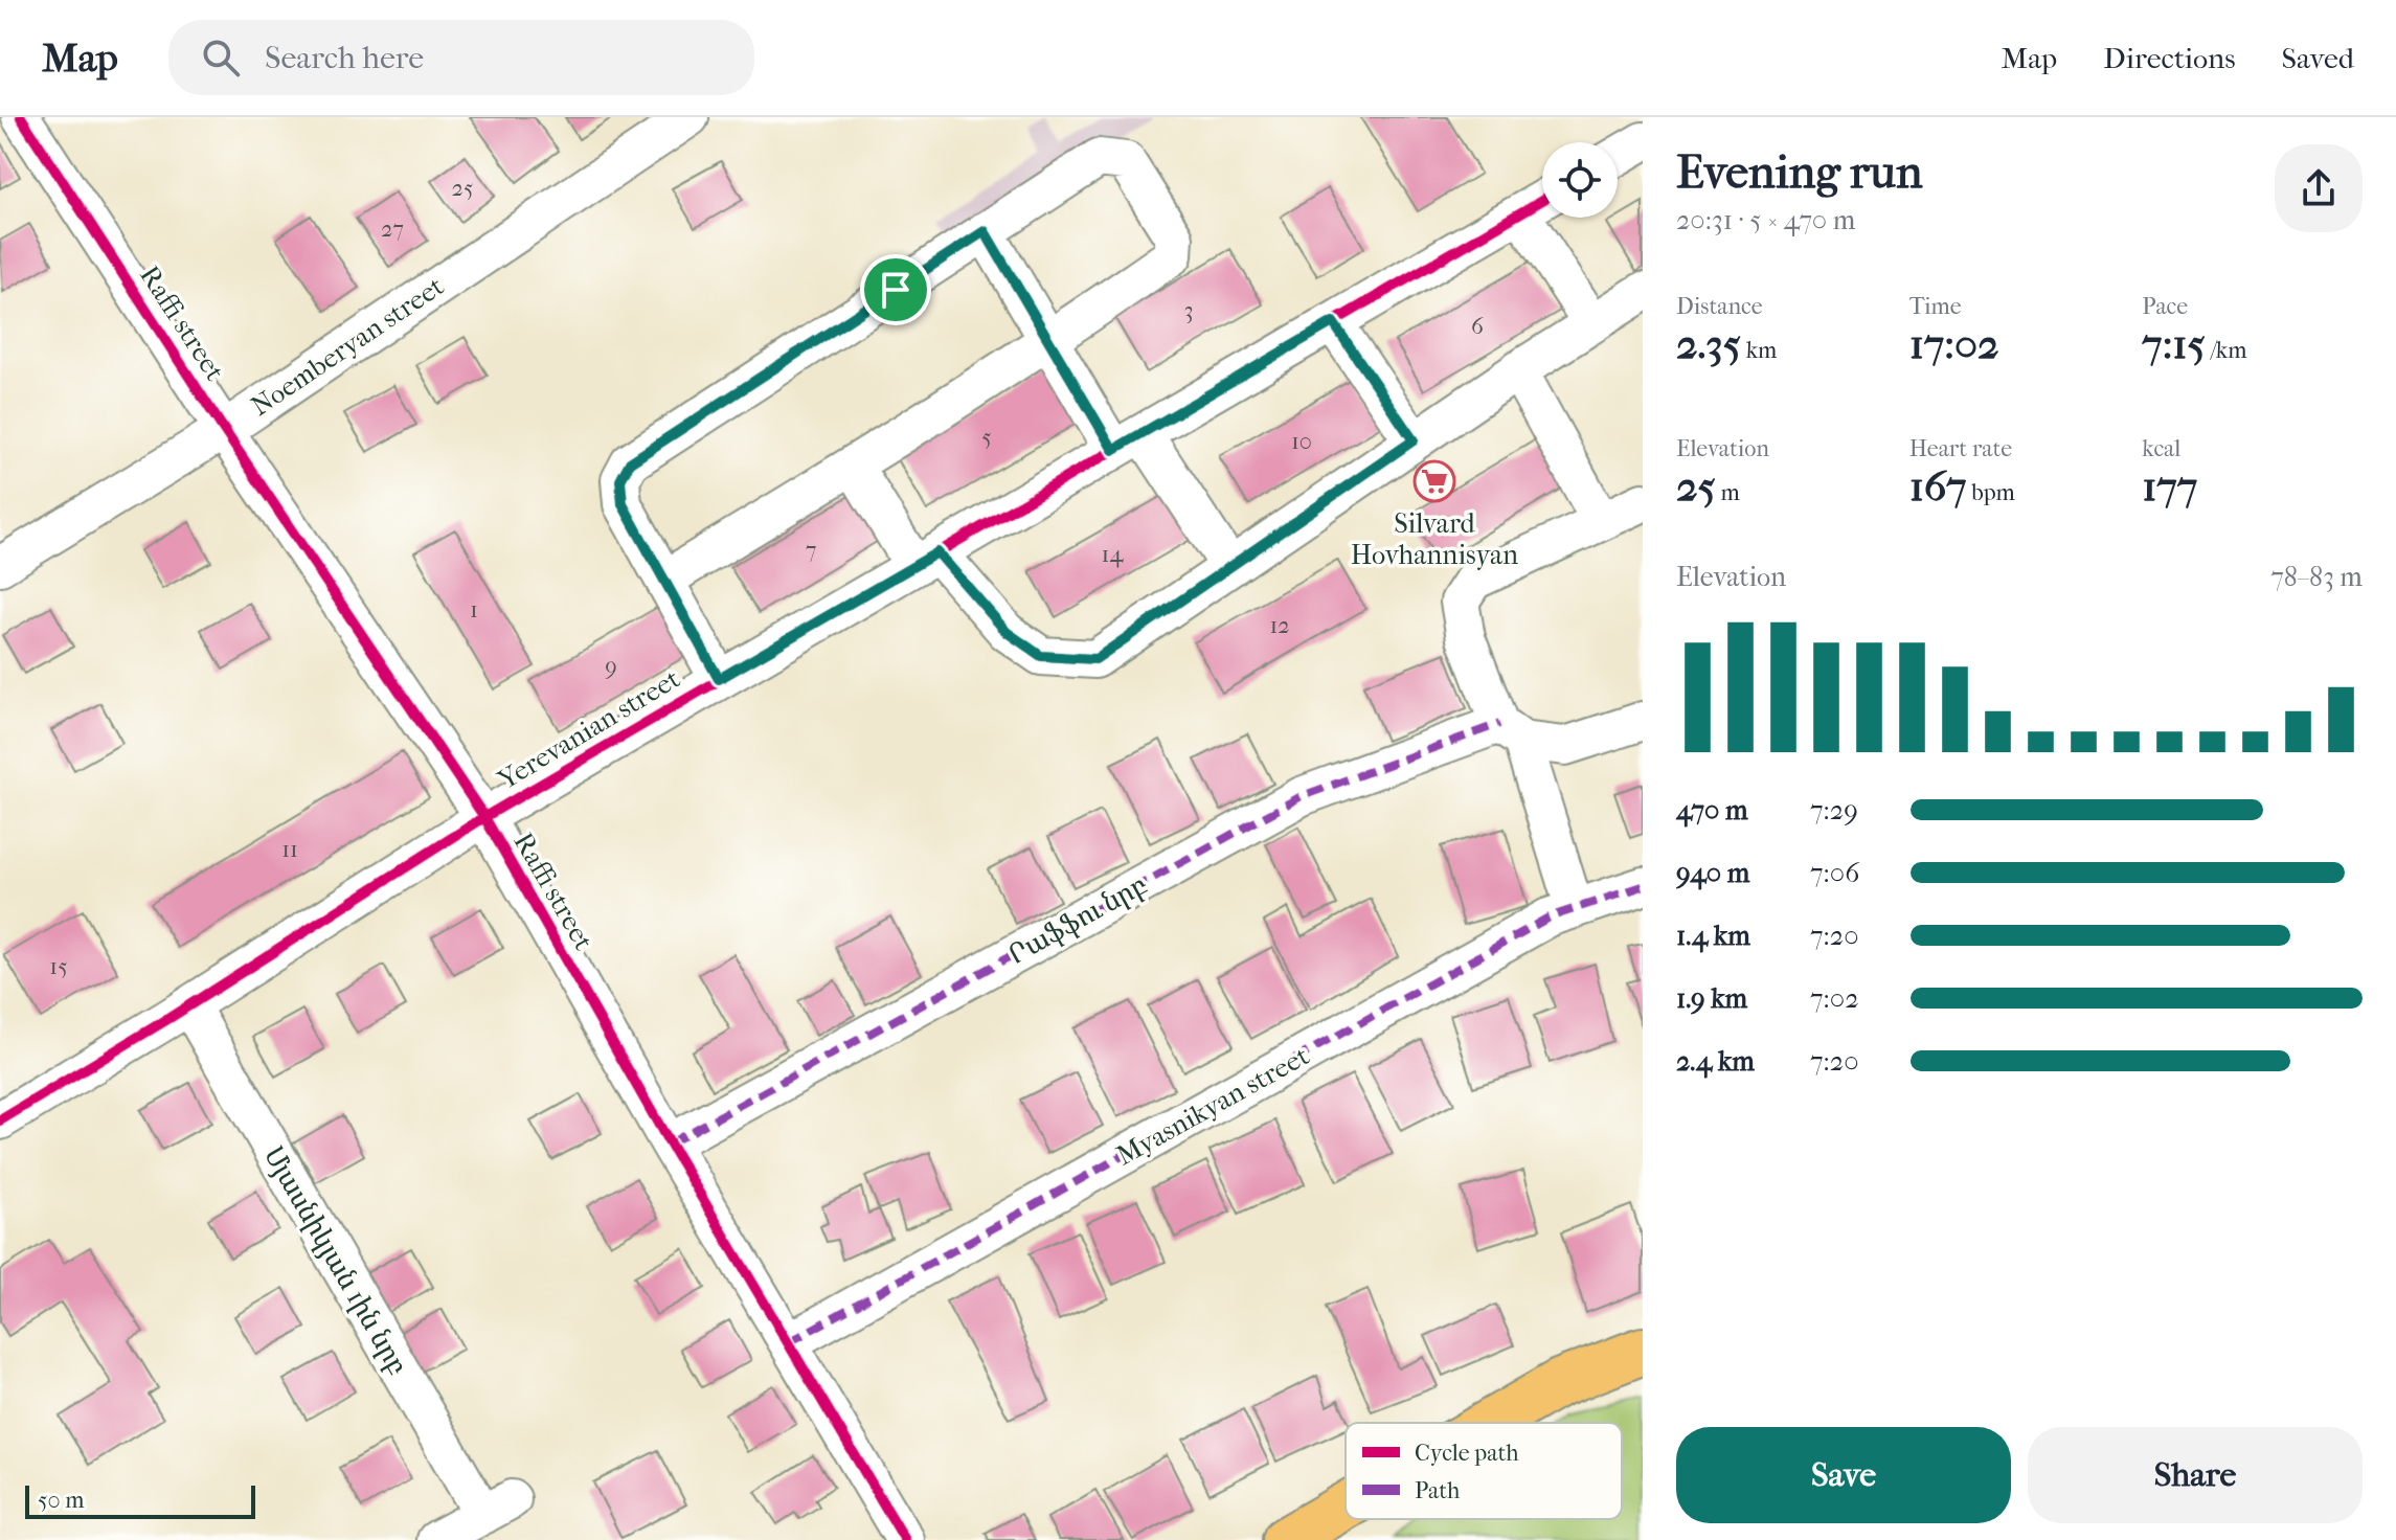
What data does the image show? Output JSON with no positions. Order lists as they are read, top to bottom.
{
  "streets": {
    "street": [
      "Raffi street",
      "Noemberyan street",
      "Yerevanian street",
      "Րաֆֆու նրբ",
      "Myasnikyan street",
      "Մյասնիկյան 1ին նրբ"
    ]
  },
  "crossings": [
    ["Raffi street", "Noemberyan street"],
    ["Raffi street", "Yerevanian street"],
    ["Raffi street", "Րաֆֆու նրբ"],
    ["Raffi street", "Myasnikyan street"],
    ["Yerevanian street", "Մյասնիկյան 1ին նրբ"]
  ],
  "places": {
    "supermarket": ["Silvard Hovhannisyan"]
  },
  "house_numbers": [
    "25",
    "27",
    "3",
    "6",
    "5",
    "10",
    "7",
    "14",
    "1",
    "12",
    "9",
    "11",
    "15"
  ],
  "legend": ["Cycle path", "Path"],
  "scale_bar": "50 m",
  "page": {
    "header": "Map",
    "search": "Search here",
    "nav": ["Map", "Directions", "Saved"],
    "heading": ["Evening run", "20:31 · 5 × 470 m"],
    "stats": [
      ["Distance", "2.35 km"],
      ["Time", "17:02"],
      ["Pace", "7:15 /km"],
      ["Elevation", "25 m"],
      ["Heart rate", "167 bpm"],
      ["kcal", "177"]
    ],
    "chart": ["Elevation", "78–83 m"],
    "list": [
      {
        "name": "470 m",
        "note": "7:29"
      },
      {
        "name": "940 m",
        "note": "7:06"
      },
      {
        "name": "1.4 km",
        "note": "7:20"
      },
      {
        "name": "1.9 km",
        "note": "7:02"
      },
      {
        "name": "2.4 km",
        "note": "7:20"
      }
    ],
    "buttons": ["Save", "Share"],
    "scale": "50 m"
  }
}
